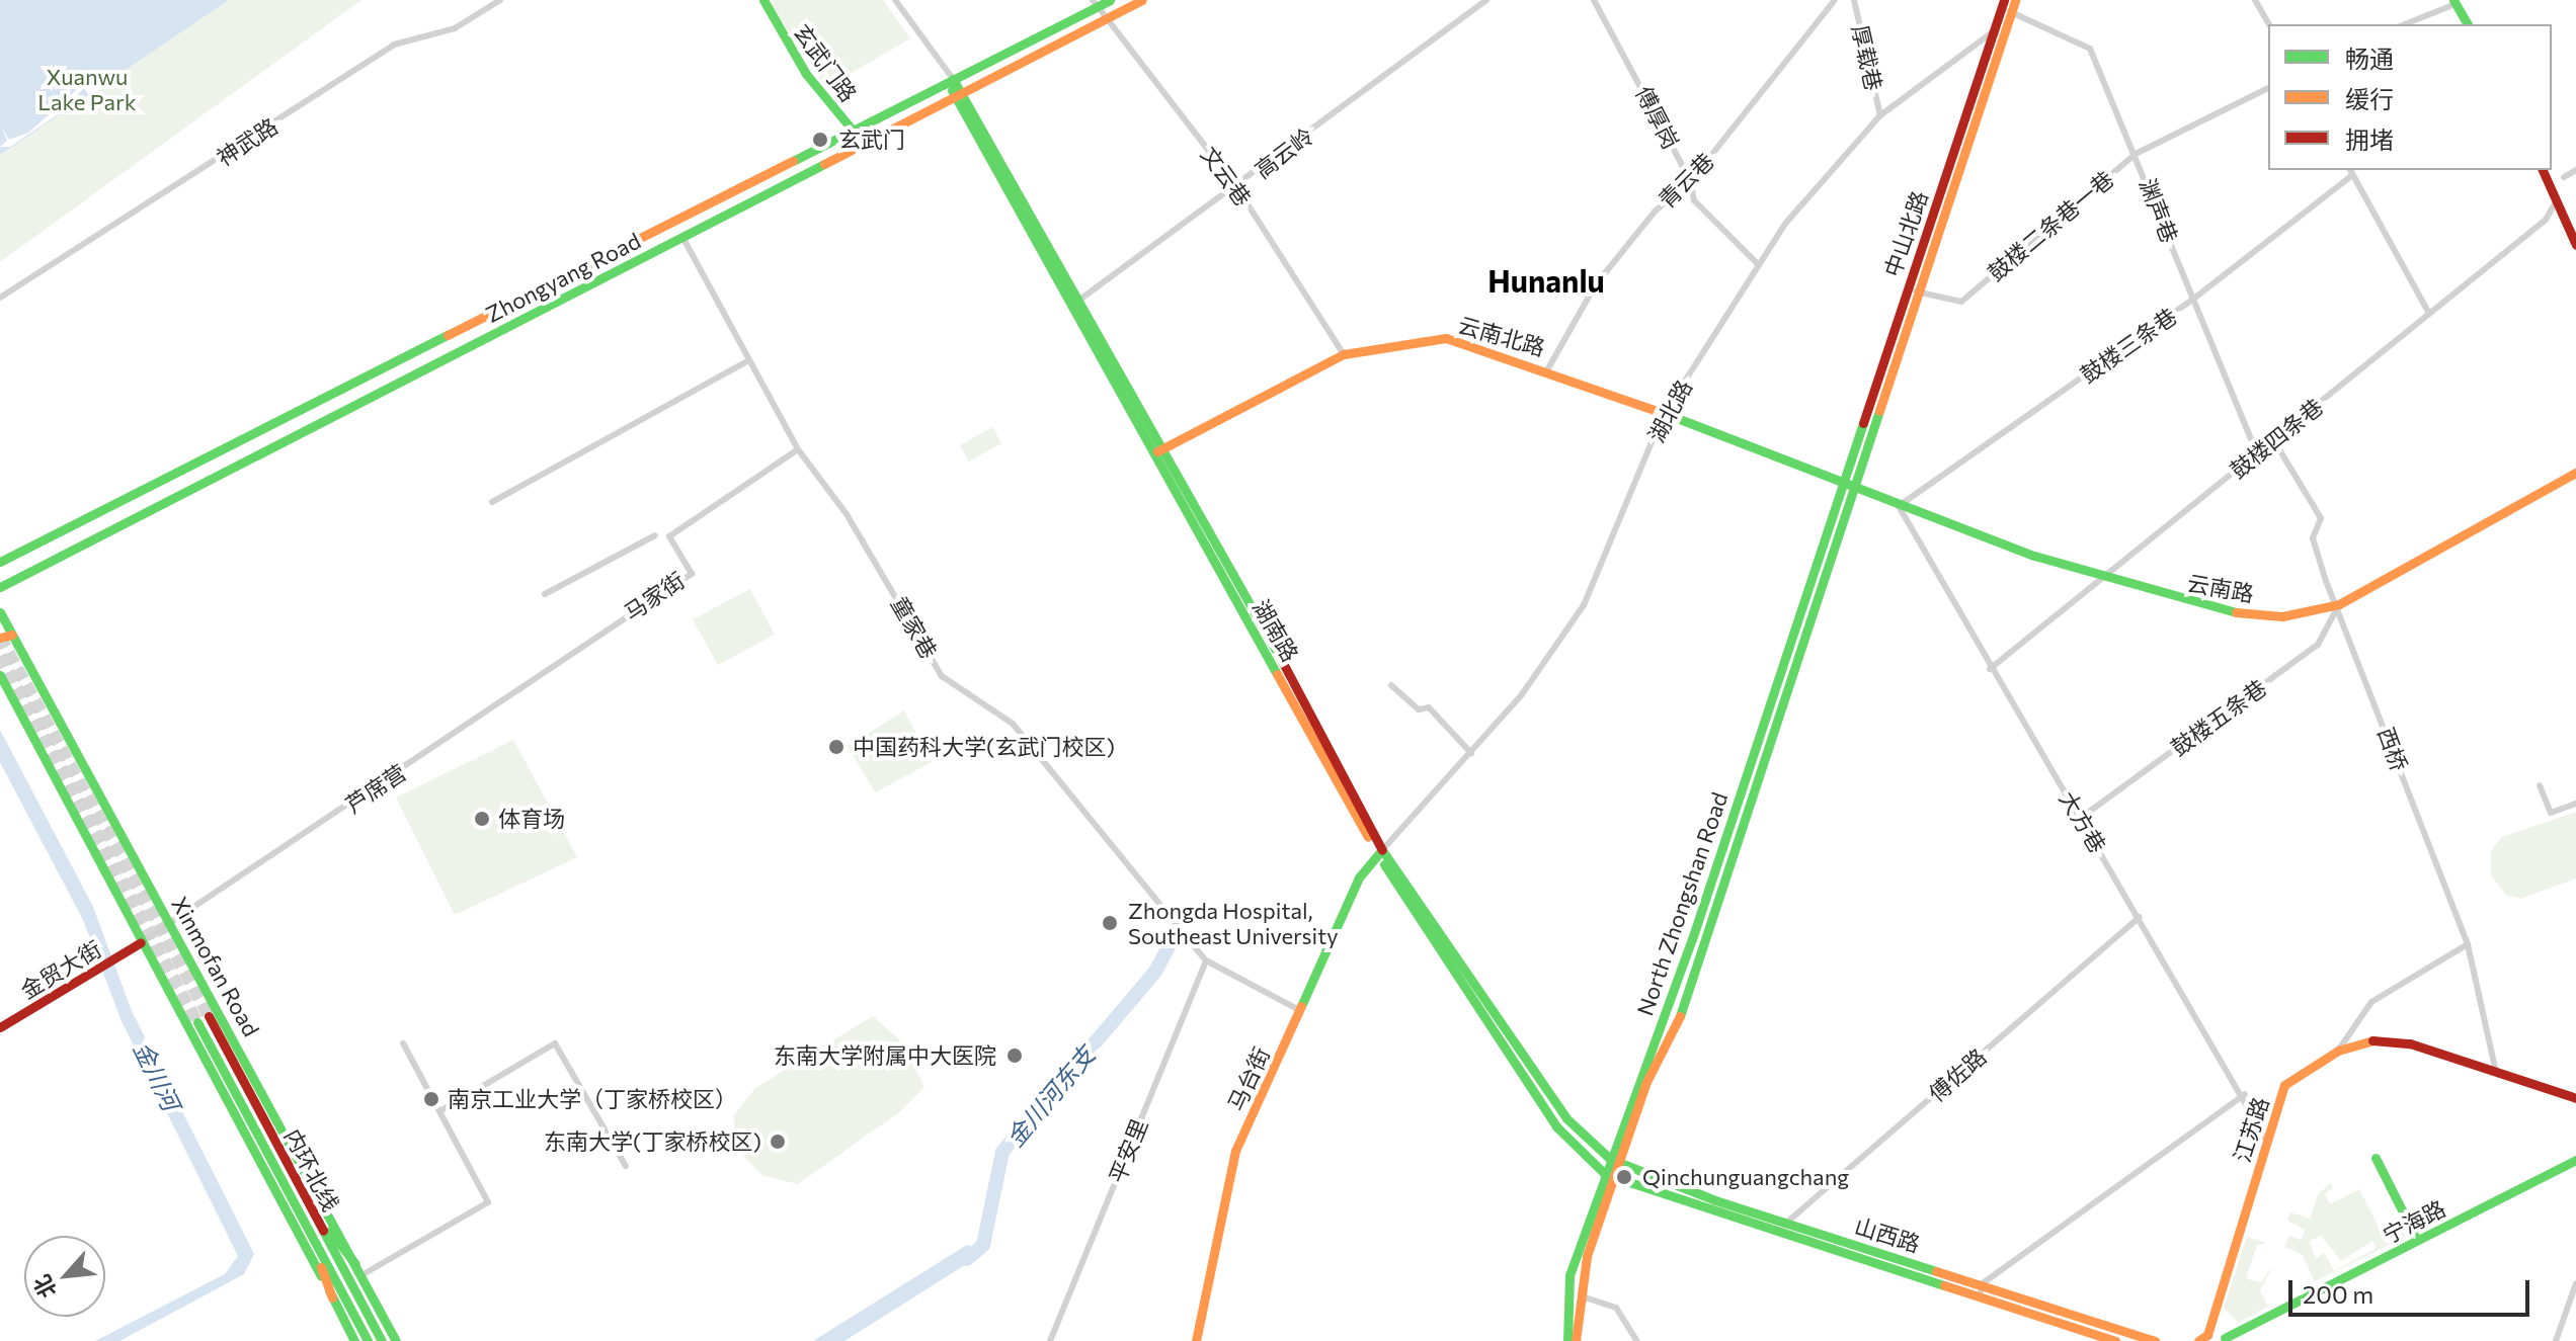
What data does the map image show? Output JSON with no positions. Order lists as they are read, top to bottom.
{
  "streets": {
    "main road": [
      "玄武门路",
      "中山北路",
      "Zhongyang Road",
      "云南北路",
      "云南路",
      "湖南路",
      "North Zhongshan Road",
      "Xinmofan Road",
      "金贸大街",
      "马台街",
      "江苏路",
      "内环北线",
      "宁海路",
      "山西路"
    ],
    "street": [
      "厚载巷",
      "傅厚岗",
      "神武路",
      "高云岭",
      "文云巷",
      "青云巷",
      "渊声巷",
      "鼓楼二条巷一巷",
      "鼓楼三条巷",
      "湖北路",
      "鼓楼四条巷",
      "马家街",
      "童家巷",
      "鼓楼五条巷",
      "西桥",
      "芦席营",
      "大方巷",
      "傅佐路",
      "平安里"
    ]
  },
  "crossings": [
    ["厚载巷", "湖北路"],
    ["玄武门路", "Zhongyang Road"],
    ["傅厚岗", "青云巷"],
    ["傅厚岗", "湖北路"],
    ["高云岭", "文云巷"],
    ["高云岭", "湖南路"],
    ["文云巷", "Zhongyang Road"],
    ["文云巷", "云南北路"],
    ["青云巷", "云南北路"],
    ["渊声巷", "鼓楼二条巷一巷"],
    ["渊声巷", "鼓楼三条巷"],
    ["渊声巷", "湖北路"],
    ["渊声巷", "鼓楼四条巷"],
    ["中山北路", "云南北路"],
    ["中山北路", "湖北路"],
    ["中山北路", "云南路"],
    ["中山北路", "North Zhongshan Road"],
    ["Zhongyang Road", "童家巷"],
    ["Zhongyang Road", "湖南路"],
    ["云南北路", "湖北路"],
    ["云南北路", "云南路"],
    ["云南北路", "湖南路"],
    ["云南北路", "North Zhongshan Road"],
    ["鼓楼三条巷", "云南路"],
    ["鼓楼三条巷", "大方巷"],
    ["湖北路", "湖南路"],
    ["湖北路", "马台街"],
    ["鼓楼四条巷", "云南路"],
    ["鼓楼四条巷", "西桥"],
    ["鼓楼四条巷", "大方巷"],
    ["云南路", "鼓楼五条巷"],
    ["云南路", "西桥"],
    ["云南路", "大方巷"],
    ["云南路", "North Zhongshan Road"],
    ["马家街", "童家巷"],
    ["马家街", "芦席营"],
    ["童家巷", "马台街"],
    ["童家巷", "平安里"],
    ["湖南路", "North Zhongshan Road"],
    ["湖南路", "马台街"],
    ["湖南路", "山西路"],
    ["鼓楼五条巷", "西桥"],
    ["鼓楼五条巷", "大方巷"],
    ["西桥", "江苏路"],
    ["芦席营", "Xinmofan Road"],
    ["芦席营", "金贸大街"],
    ["大方巷", "傅佐路"],
    ["大方巷", "江苏路"],
    ["North Zhongshan Road", "山西路"],
    ["傅佐路", "山西路"]
  ],
  "districts": ["Hunanlu"],
  "water": ["金川河", "金川河东支"],
  "parks": ["Xuanwu Lake Park"],
  "places": [
    "玄武门",
    "中国药科大学(玄武门校区)",
    "体育场",
    "Zhongda Hospital, Southeast University",
    "东南大学附属中大医院",
    "南京工业大学（丁家桥校区）",
    "东南大学(丁家桥校区)",
    "Qinchunguangchang"
  ],
  "legend": ["畅通", "缓行", "拥堵"],
  "scale_bar": "200 m",
  "north": "bottom left"
}
